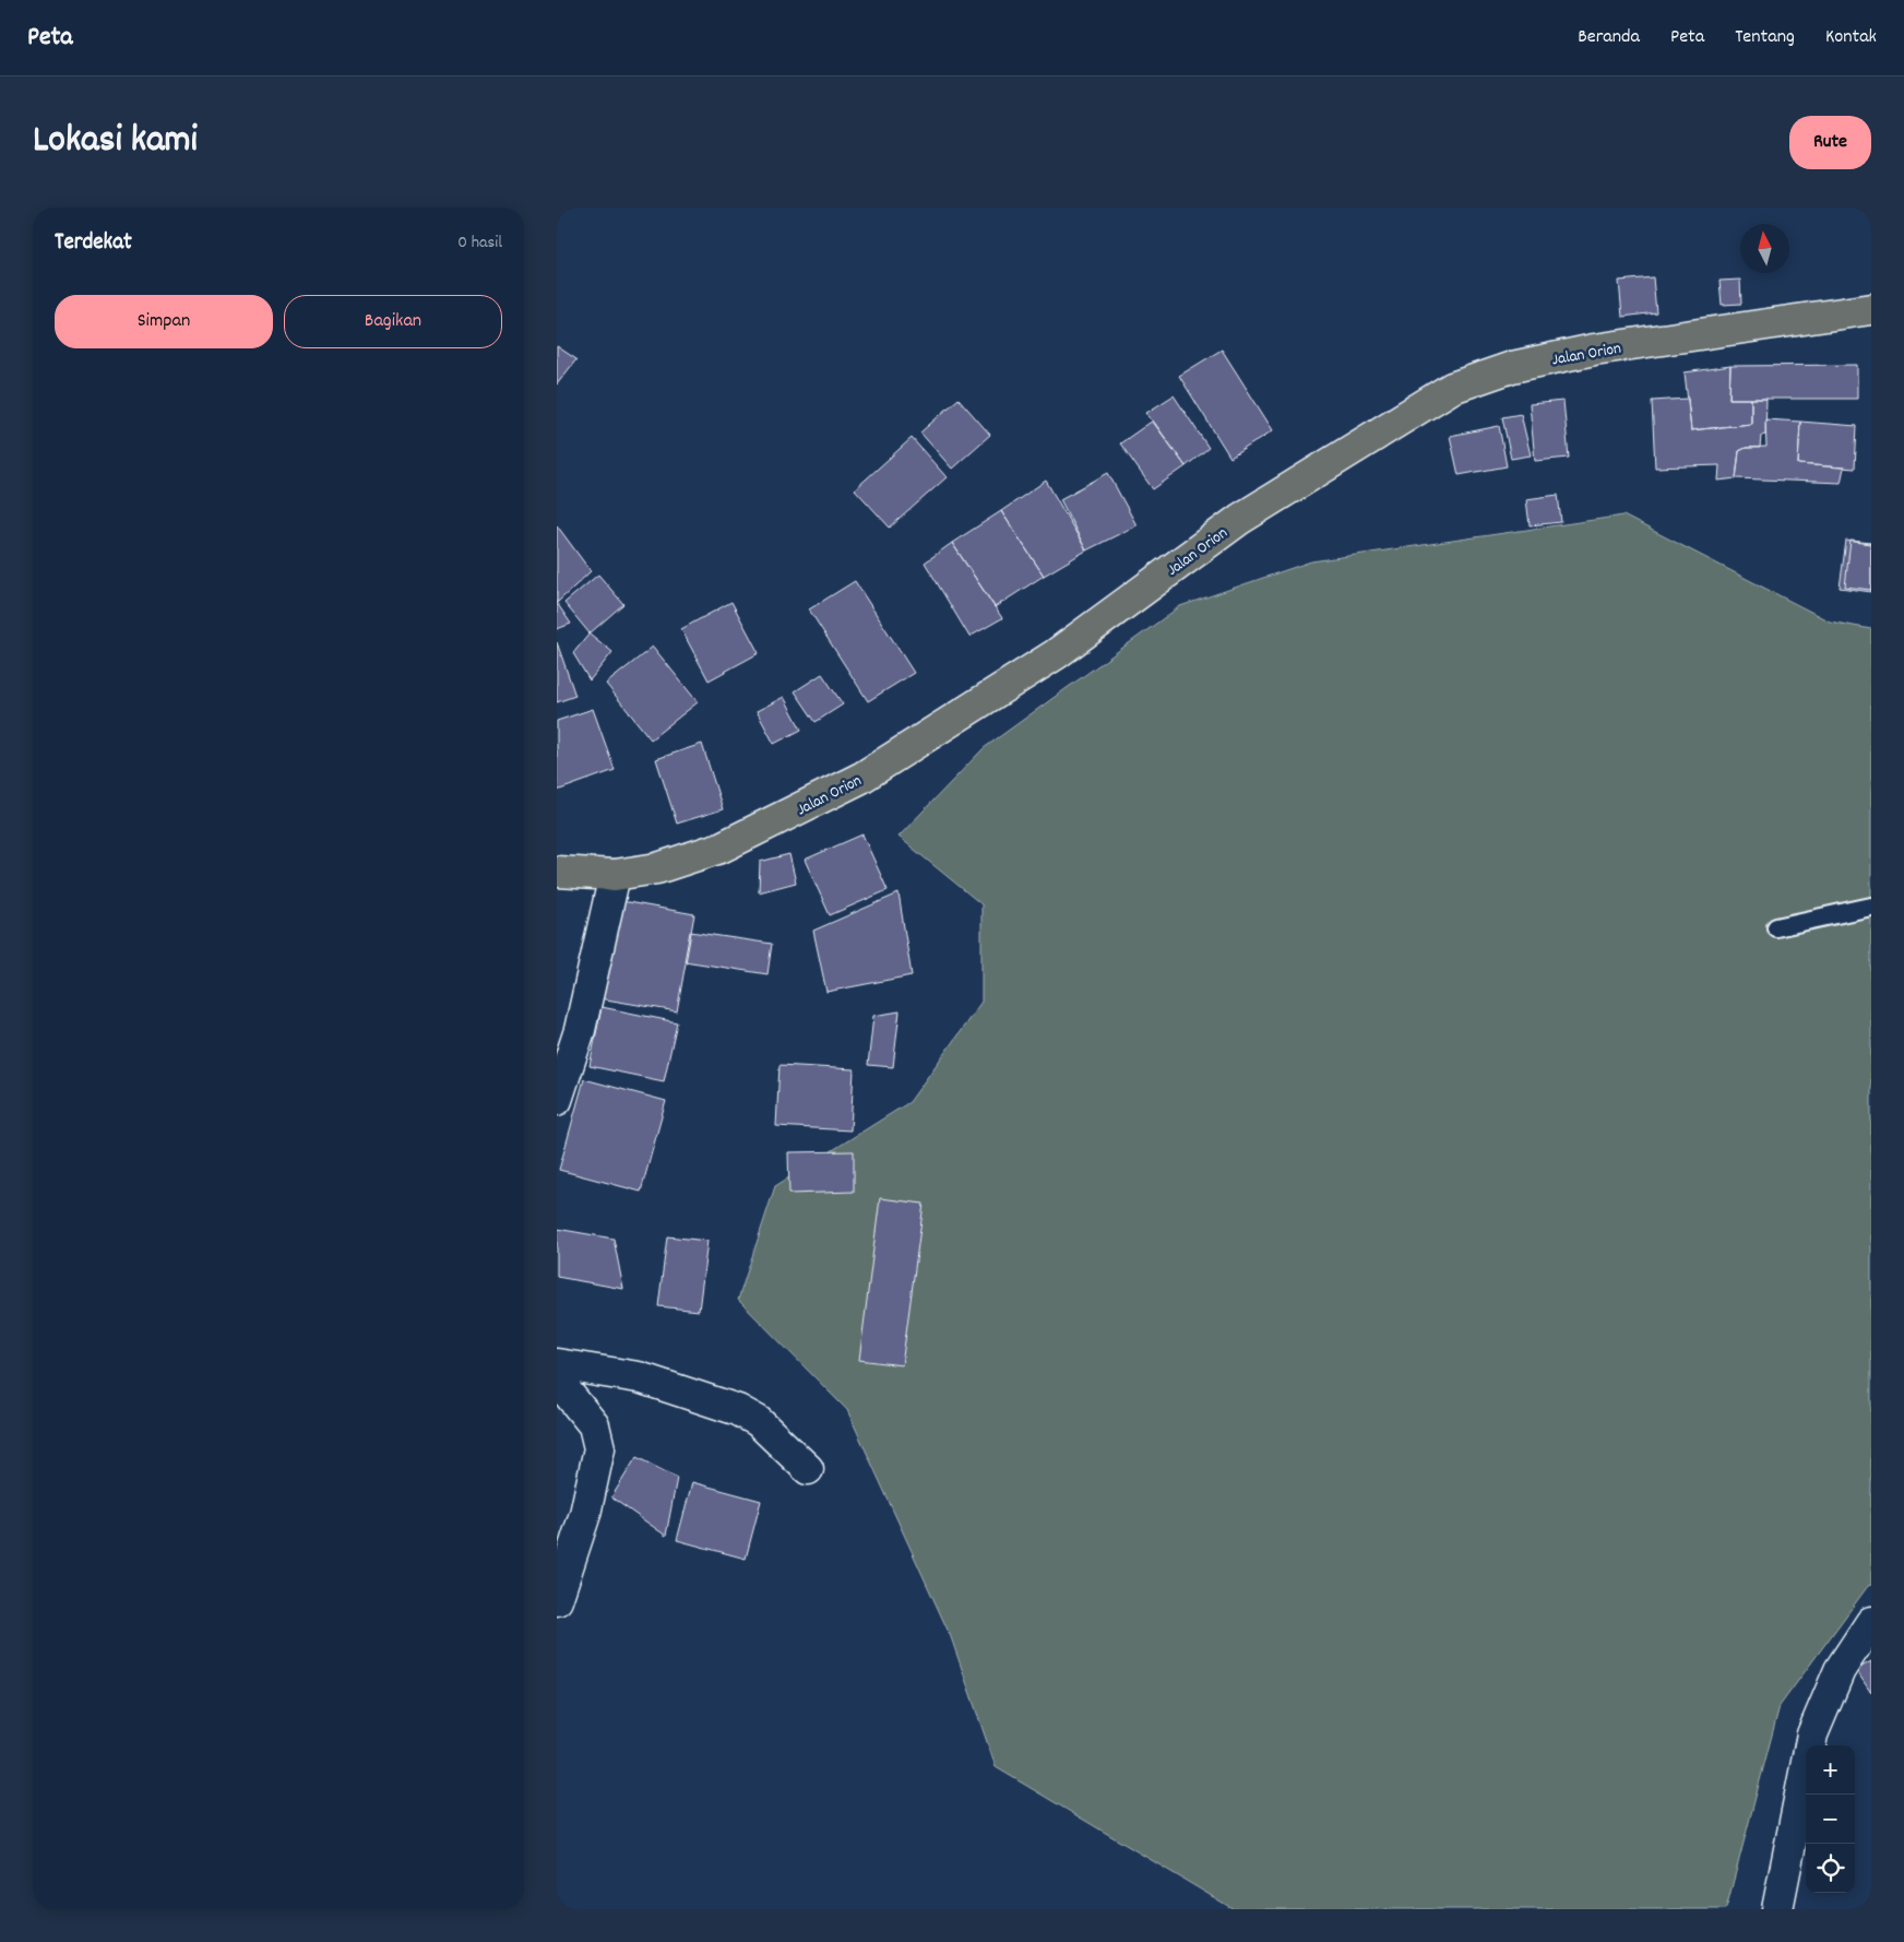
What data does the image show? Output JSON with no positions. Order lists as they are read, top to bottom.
{
  "streets": {
    "highway": ["Jalan Orion"]
  },
  "north": "top",
  "page": {
    "header": "Peta",
    "nav": [
      "Beranda",
      "Peta",
      "Tentang",
      "Kontak"
    ],
    "title": "Lokasi kami",
    "buttons": [
      "Rute",
      ["Simpan", "Bagikan"]
    ],
    "heading": ["Terdekat", "0 hasil"],
    "map_buttons": ["+", "−"]
  }
}
